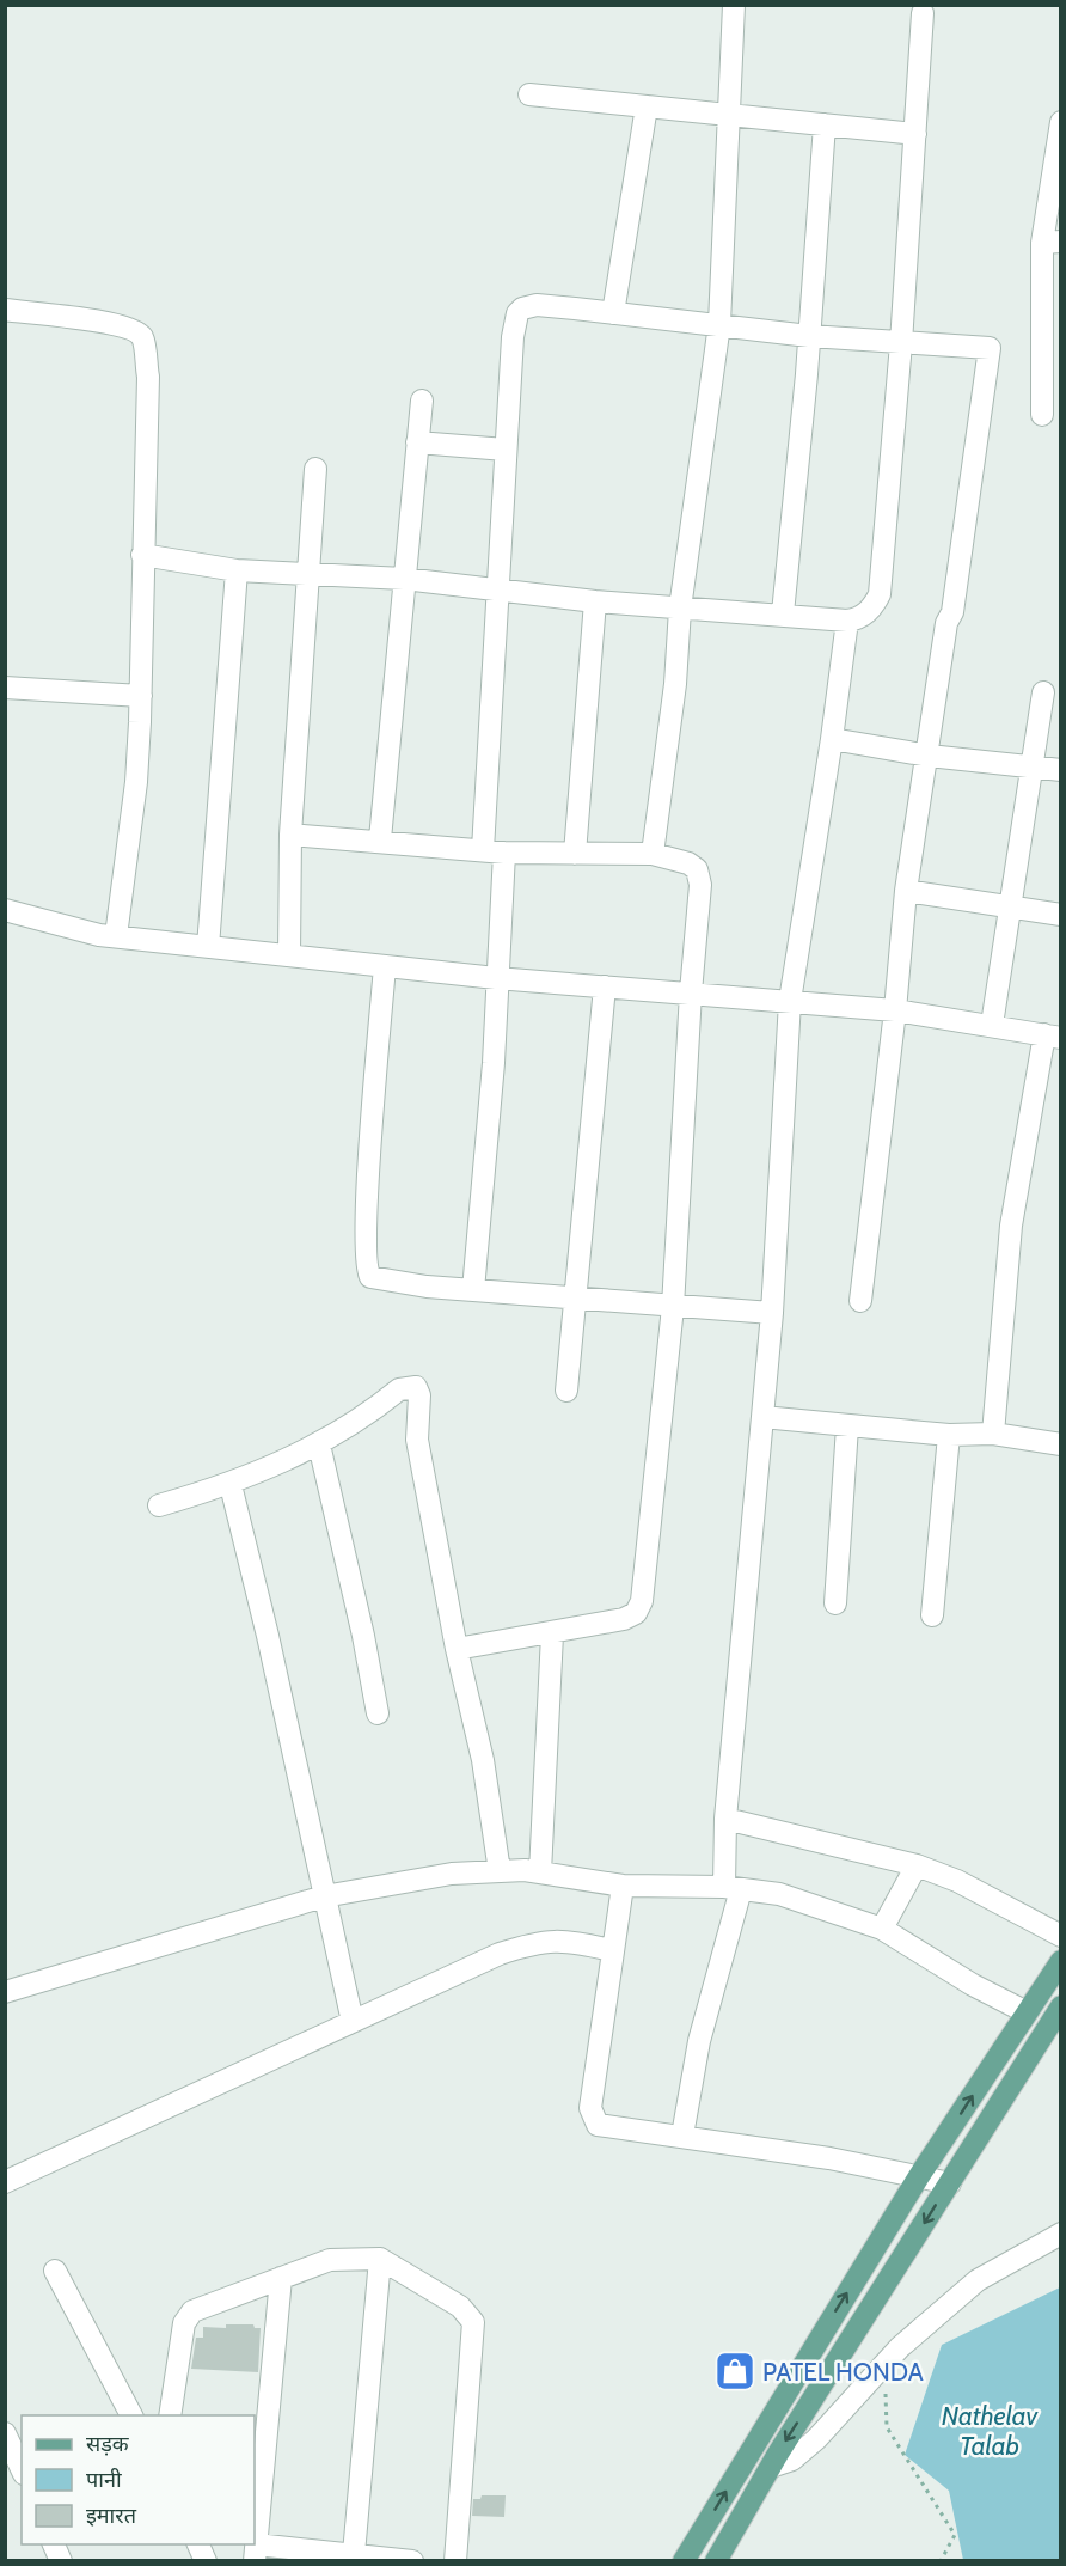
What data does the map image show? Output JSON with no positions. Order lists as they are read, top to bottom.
{
  "water": ["Nathelav Talab"],
  "places": {
    "shop": ["PATEL HONDA"]
  },
  "legend": ["सड़क", "पानी", "इमारत"]
}
